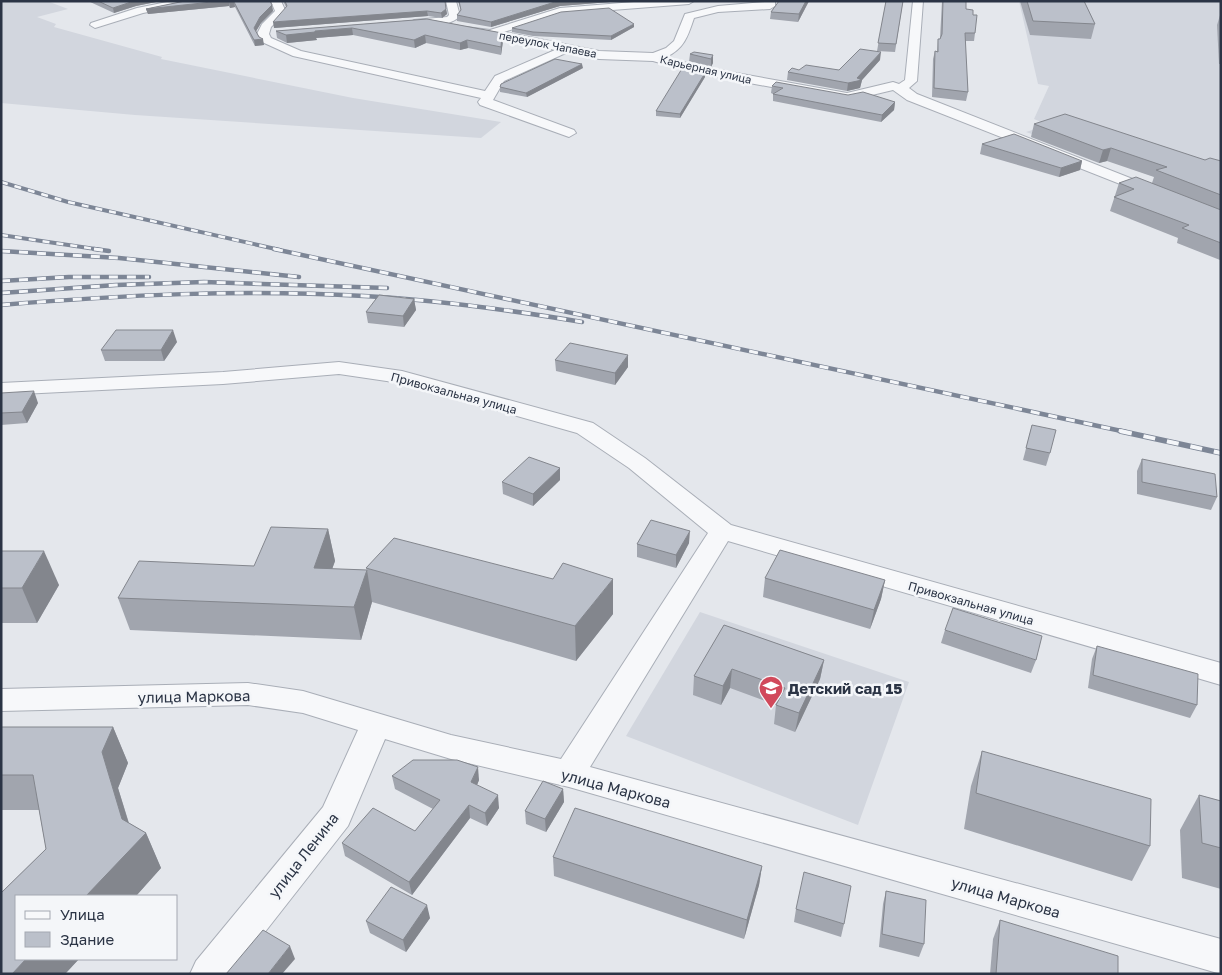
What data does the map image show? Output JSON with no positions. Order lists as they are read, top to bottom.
{
  "streets": {
    "street": [
      "переулок Чапаева",
      "Карьерная улица",
      "Привокзальная улица",
      "улица Маркова",
      "улица Ленина"
    ]
  },
  "crossings": [
    ["переулок Чапаева", "Карьерная улица"],
    ["улица Маркова", "улица Ленина"]
  ],
  "places": {
    "school or university": ["Детский сад 15"]
  },
  "legend": ["Улица", "Здание"]
}
